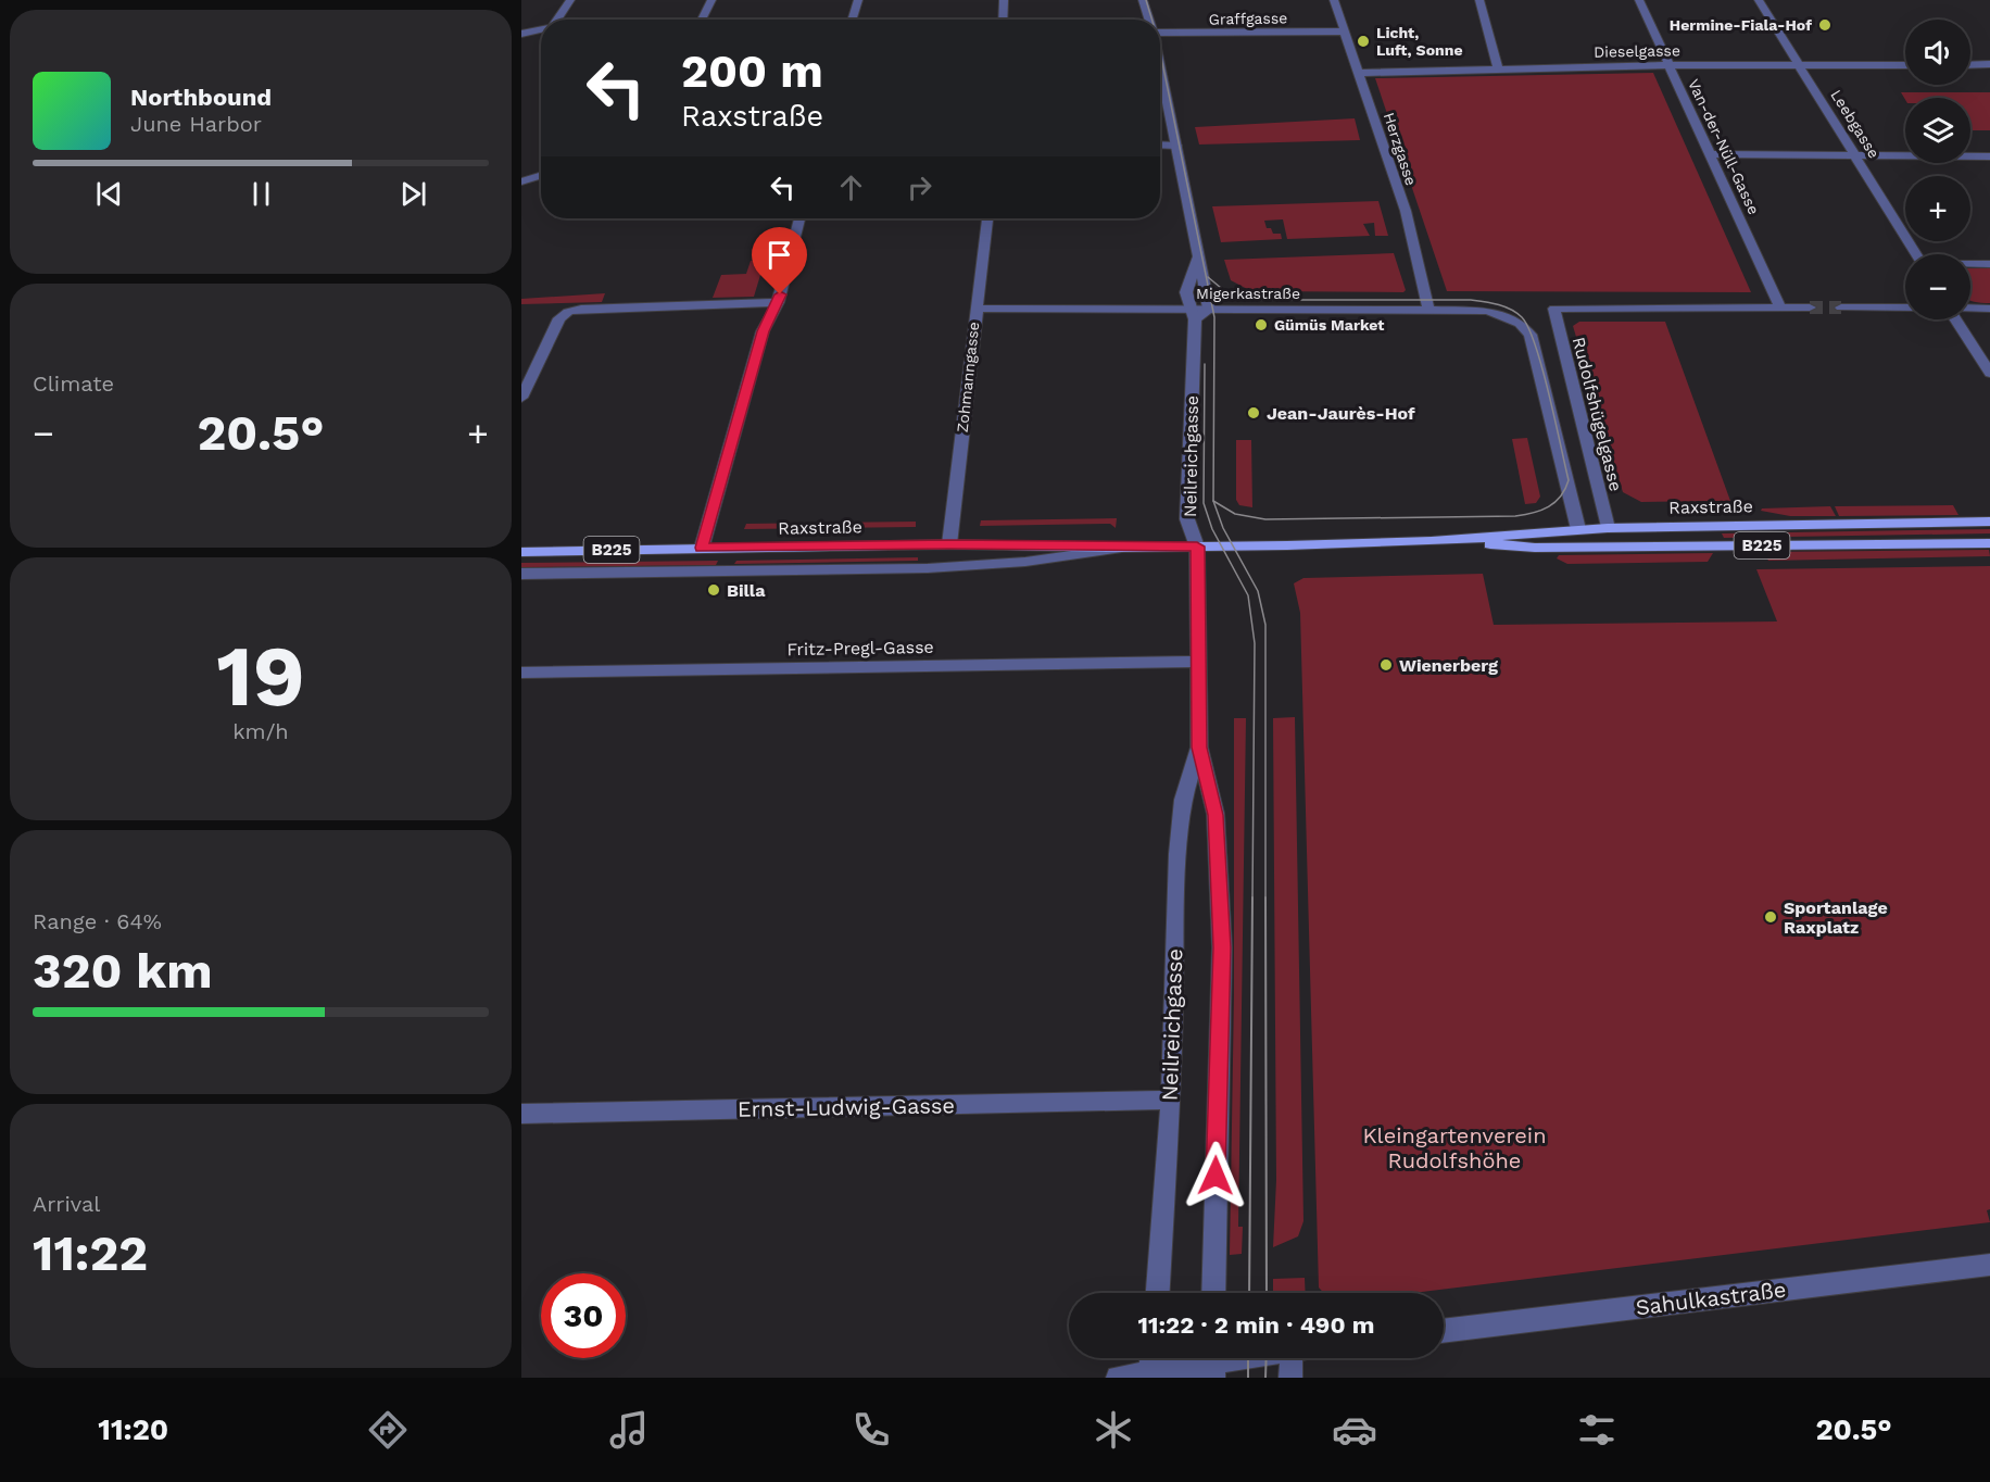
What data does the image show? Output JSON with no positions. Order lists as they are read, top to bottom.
{
  "streets": {
    "main road": ["Raxstraße", "B225"],
    "street": [
      "Graffgasse",
      "Dieselgasse",
      "Leebgasse",
      "Van-der-Nüll-Gasse",
      "Herzgasse",
      "Migerkastraße",
      "Zohmanngasse",
      "Rudolfshügelgasse",
      "Neilreichgasse",
      "Fritz-Pregl-Gasse",
      "Ernst-Ludwig-Gasse",
      "Sahulkastraße"
    ]
  },
  "crossings": [
    ["Graffgasse", "Herzgasse"],
    ["Dieselgasse", "Leebgasse"],
    ["Dieselgasse", "Van-der-Nüll-Gasse"],
    ["Dieselgasse", "Herzgasse"],
    ["Van-der-Nüll-Gasse", "Rudolfshügelgasse"],
    ["Herzgasse", "Migerkastraße"],
    ["Migerkastraße", "Zohmanngasse"],
    ["Migerkastraße", "Neilreichgasse"],
    ["Migerkastraße", "Raxstraße"],
    ["Zohmanngasse", "Raxstraße"],
    ["Rudolfshügelgasse", "Raxstraße"],
    ["Neilreichgasse", "Raxstraße"],
    ["Neilreichgasse", "Fritz-Pregl-Gasse"],
    ["Neilreichgasse", "Ernst-Ludwig-Gasse"]
  ],
  "parks": ["Kleingartenverein Rudolfshöhe"],
  "places": [
    "Hermine-Fiala-Hof",
    "Licht, Luft, Sonne",
    "Gümüs Market",
    "Jean-Jaurès-Hof",
    "Billa",
    "Wienerberg",
    "Sportanlage Raxplatz"
  ],
  "page": {
    "map_buttons": ["+", "−"],
    "turn": ["200 m", "Raxstraße"],
    "song": ["Northbound", "June Harbor"],
    "tile": [
      "Climate",
      ["19", "km/h"],
      ["Range · 64%", "320 km"],
      ["Arrival", "11:22"]
    ],
    "heat": ["−", "20.5°", "+"],
    "limit": "30",
    "trip": "11:22 · 2 min · 490 m",
    "tabs": ["11:20", "20.5°"]
  }
}
